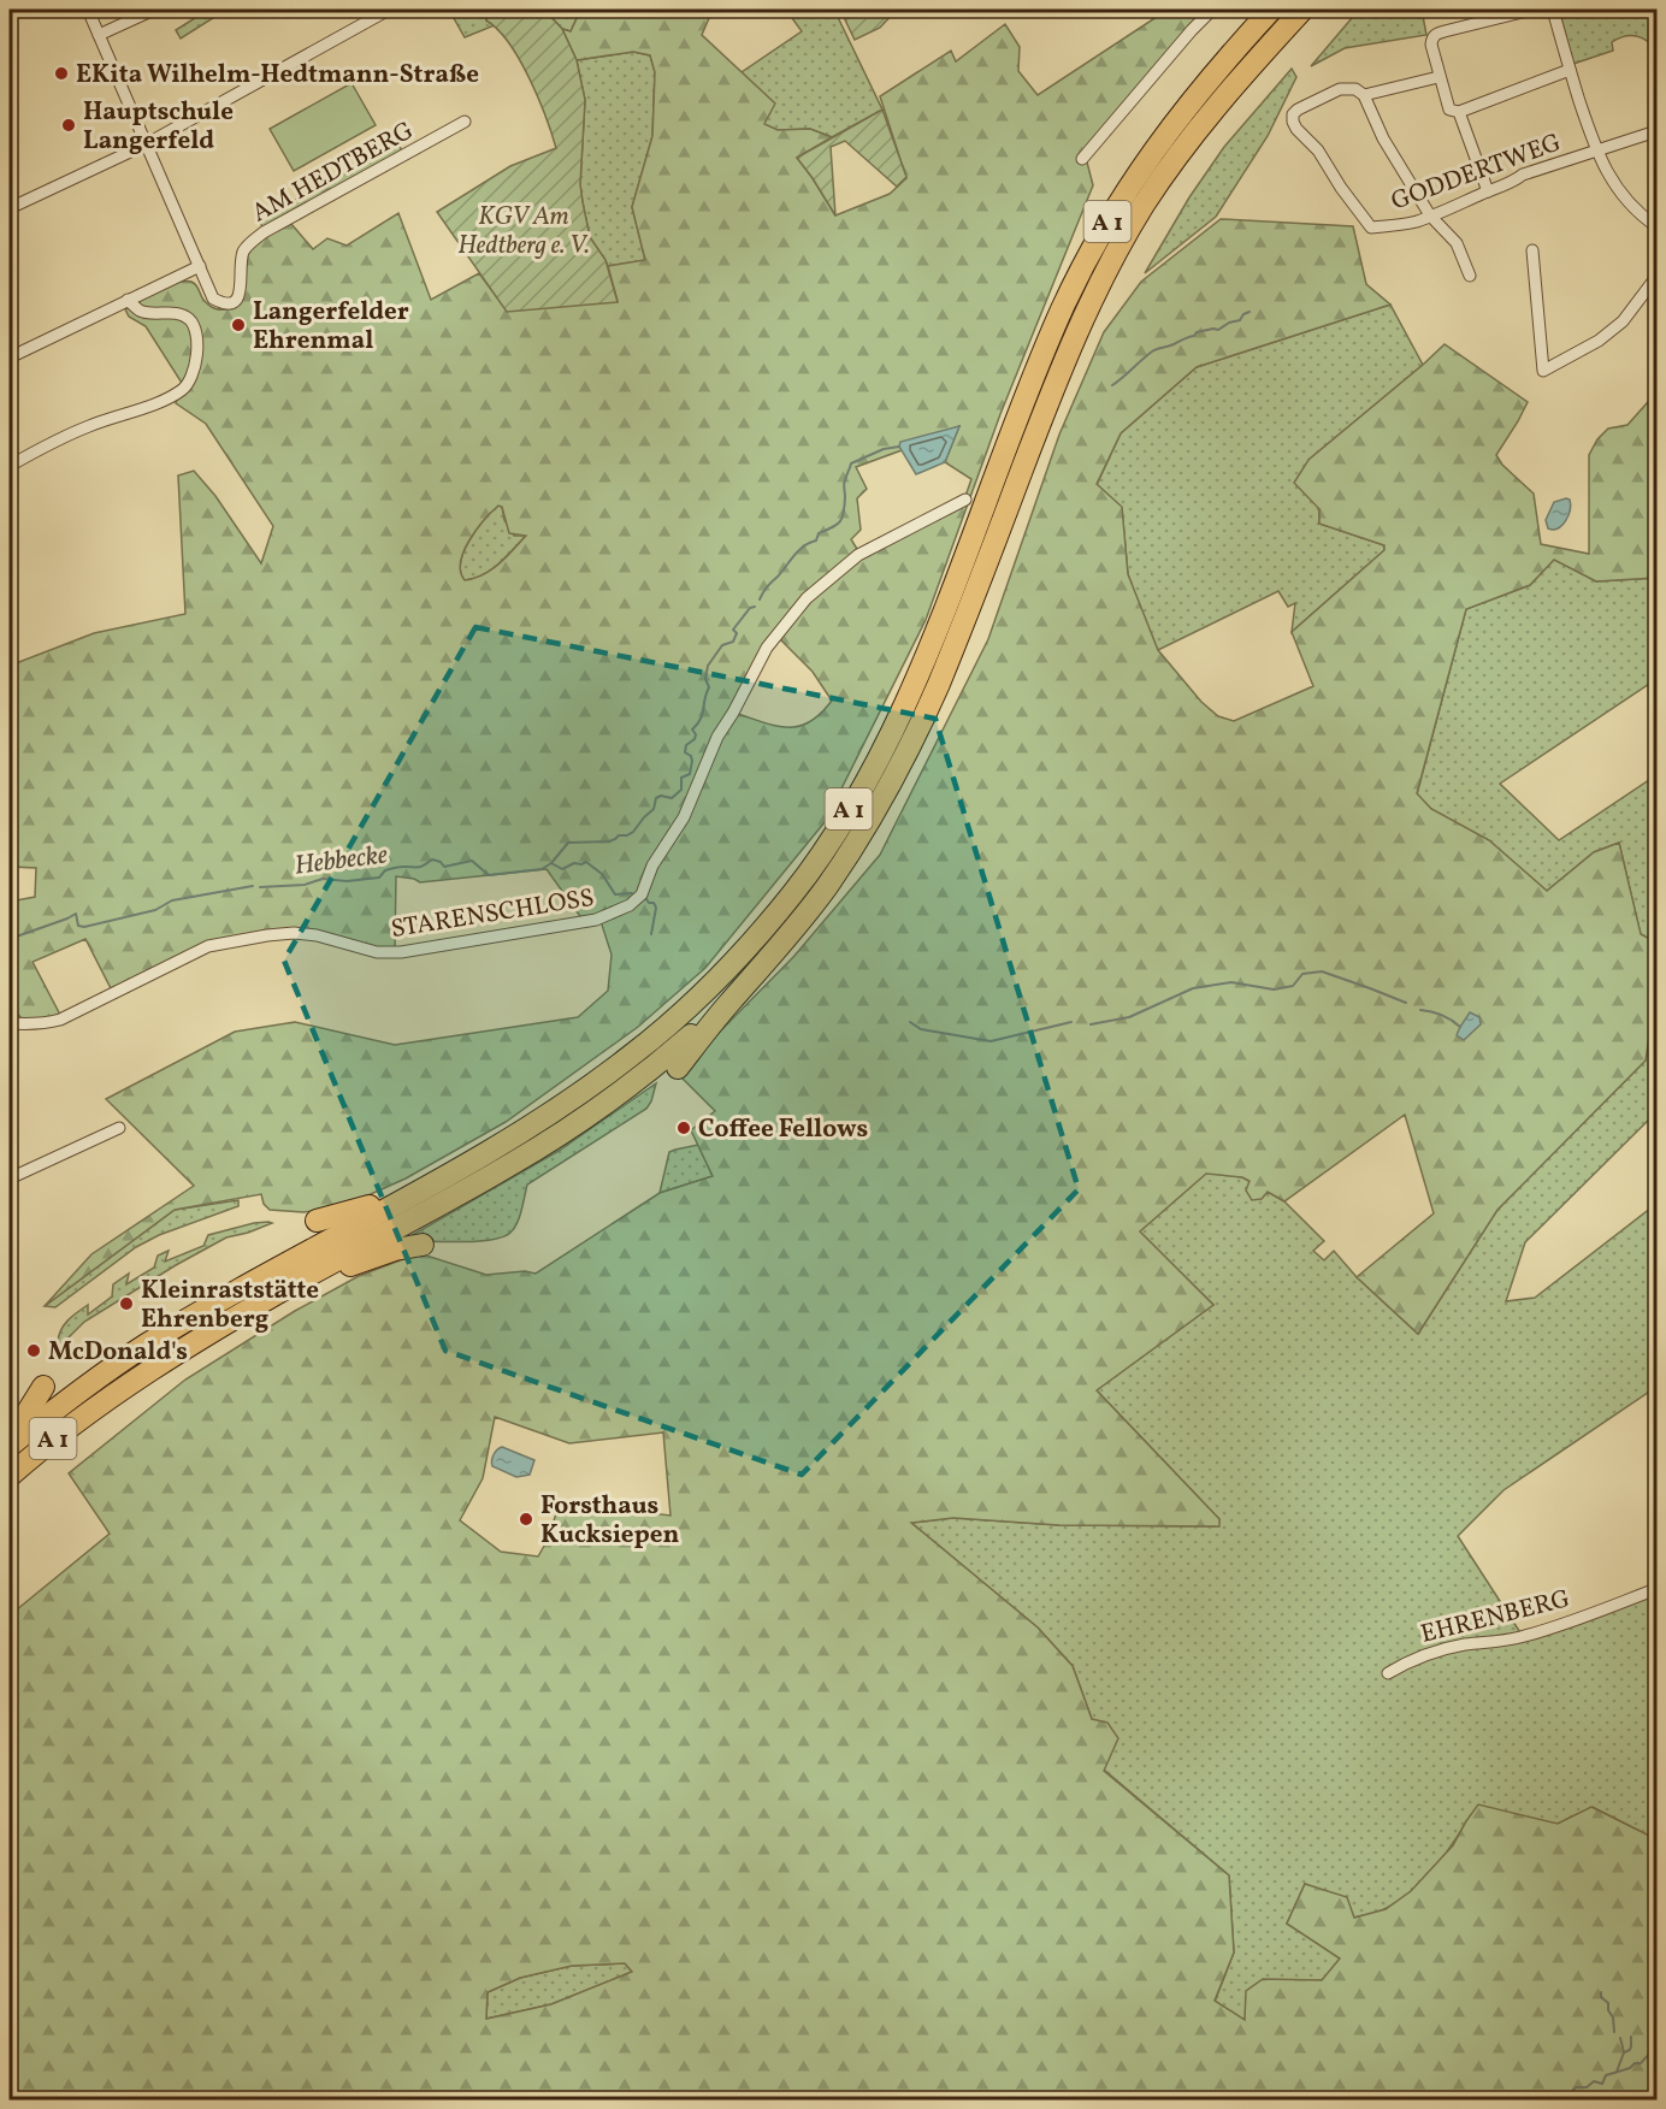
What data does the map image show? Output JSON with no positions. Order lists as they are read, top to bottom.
{
  "streets": {
    "highway": ["A 1"],
    "street": [
      "AM HEDTBERG",
      "GODDERTWEG",
      "STARENSCHLOSS",
      "EHRENBERG"
    ]
  },
  "crossings": [
    ["A 1", "STARENSCHLOSS"]
  ],
  "water": ["Hebbecke"],
  "parks": ["KGV Am Hedtberg e. V."],
  "places": [
    "EKita Wilhelm-Hedtmann-Straße",
    "Hauptschule Langerfeld",
    "Langerfelder Ehrenmal",
    "Coffee Fellows",
    "Kleinraststätte Ehrenberg",
    "McDonald's",
    "Forsthaus Kucksiepen"
  ]
}
